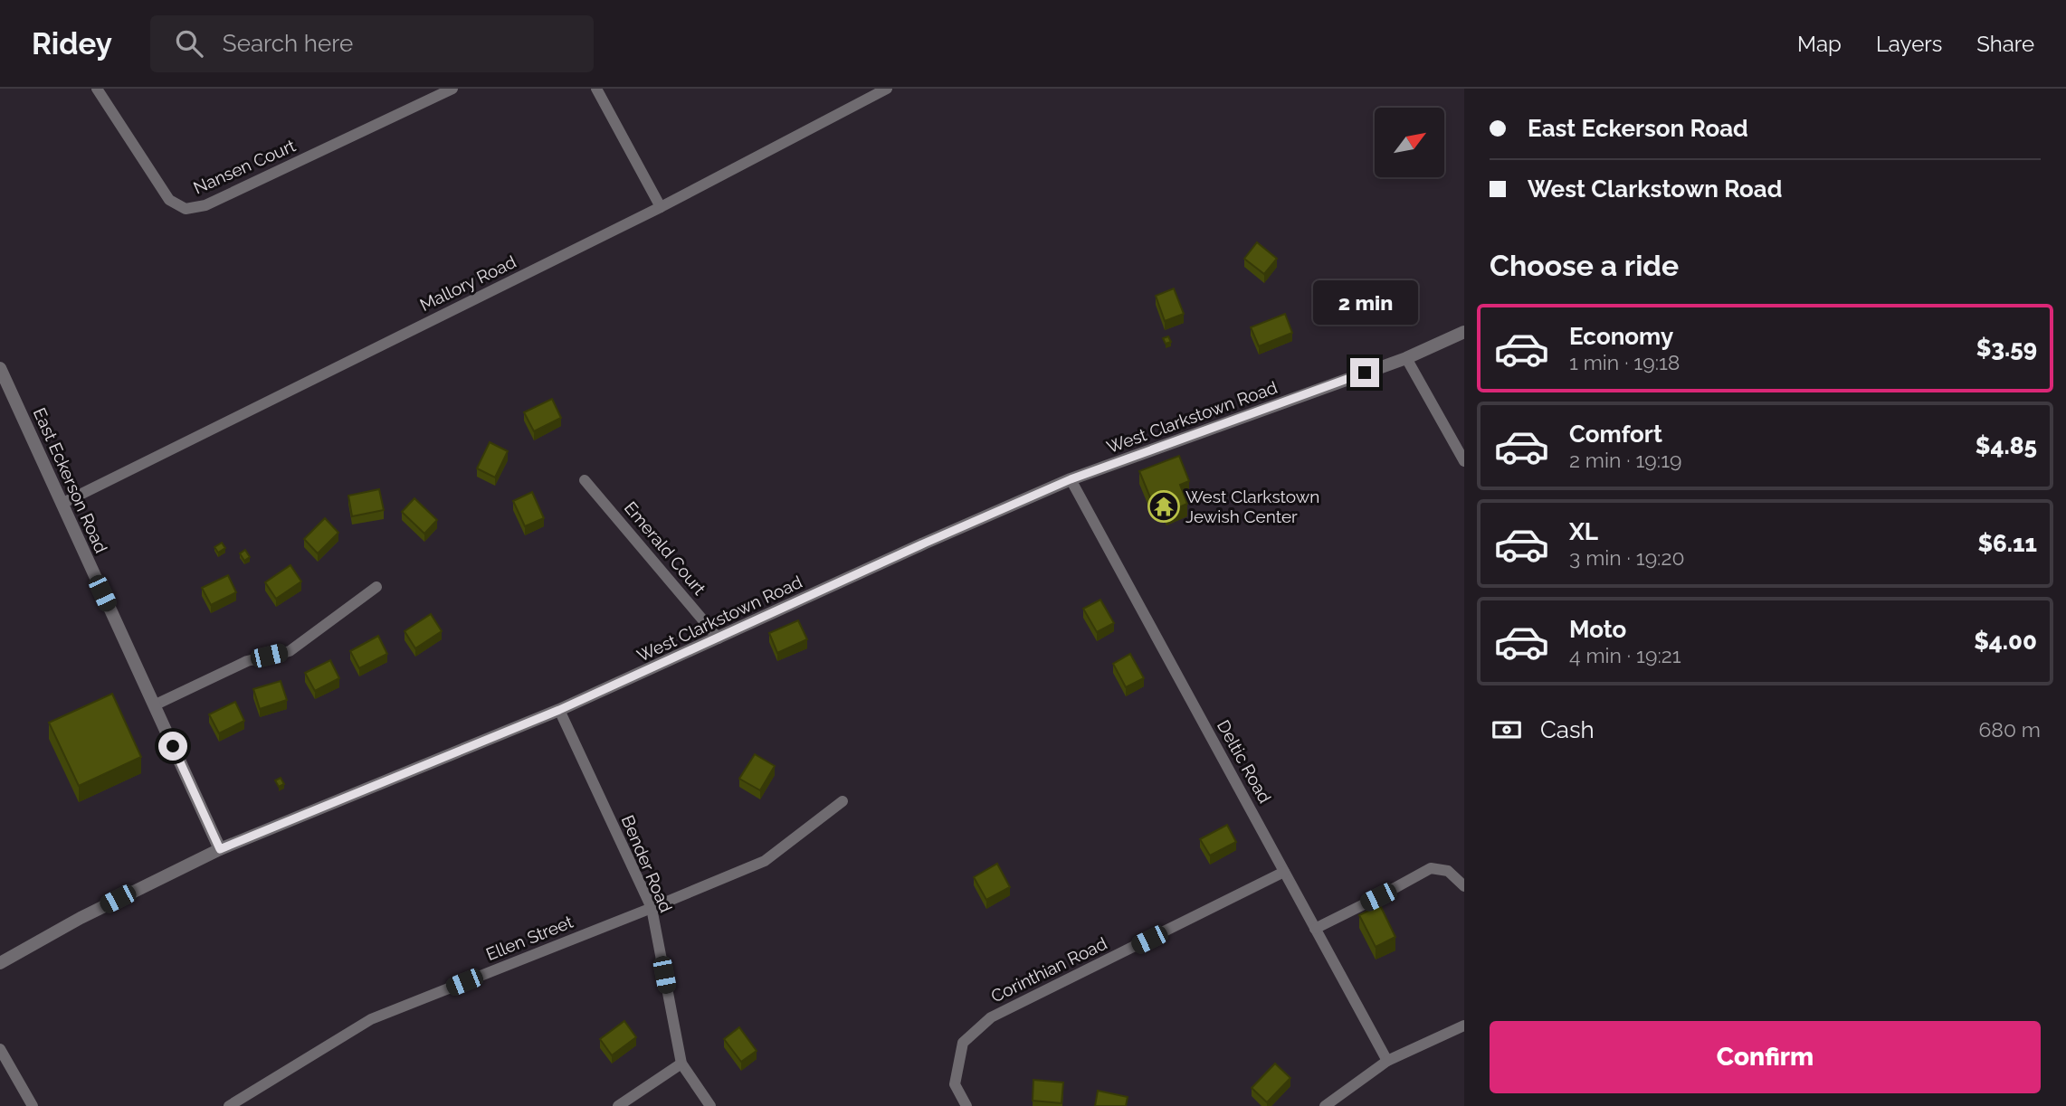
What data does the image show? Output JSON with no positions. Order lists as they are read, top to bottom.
{
  "streets": {
    "street": [
      "Nansen Court",
      "Mallory Road",
      "West Clarkstown Road",
      "East Eckerson Road",
      "Emerald Court",
      "Deltic Road",
      "Bender Road",
      "Ellen Street",
      "Corinthian Road"
    ]
  },
  "crossings": [
    ["Mallory Road", "East Eckerson Road"],
    ["West Clarkstown Road", "East Eckerson Road"],
    ["West Clarkstown Road", "Emerald Court"],
    ["West Clarkstown Road", "Deltic Road"],
    ["West Clarkstown Road", "Bender Road"],
    ["Deltic Road", "Corinthian Road"],
    ["Bender Road", "Ellen Street"]
  ],
  "places": {
    "temple": ["West Clarkstown Jewish Center"]
  },
  "north": "top right",
  "page": {
    "header": "Ridey",
    "search": "Search here",
    "nav": ["Map", "Layers", "Share"],
    "banner": ["East Eckerson Road", "West Clarkstown Road"],
    "heading": "Choose a ride",
    "bubble": "2 min",
    "list": [
      {
        "name": "Economy",
        "note": "1 min · 19:18",
        "value": "$3.59"
      },
      {
        "name": "Comfort",
        "note": "2 min · 19:19",
        "value": "$4.85"
      },
      {
        "name": "XL",
        "note": "3 min · 19:20",
        "value": "$6.11"
      },
      {
        "name": "Moto",
        "note": "4 min · 19:21",
        "value": "$4.00"
      }
    ],
    "pay": ["Cash", "680 m"],
    "buttons": "Confirm"
  }
}
